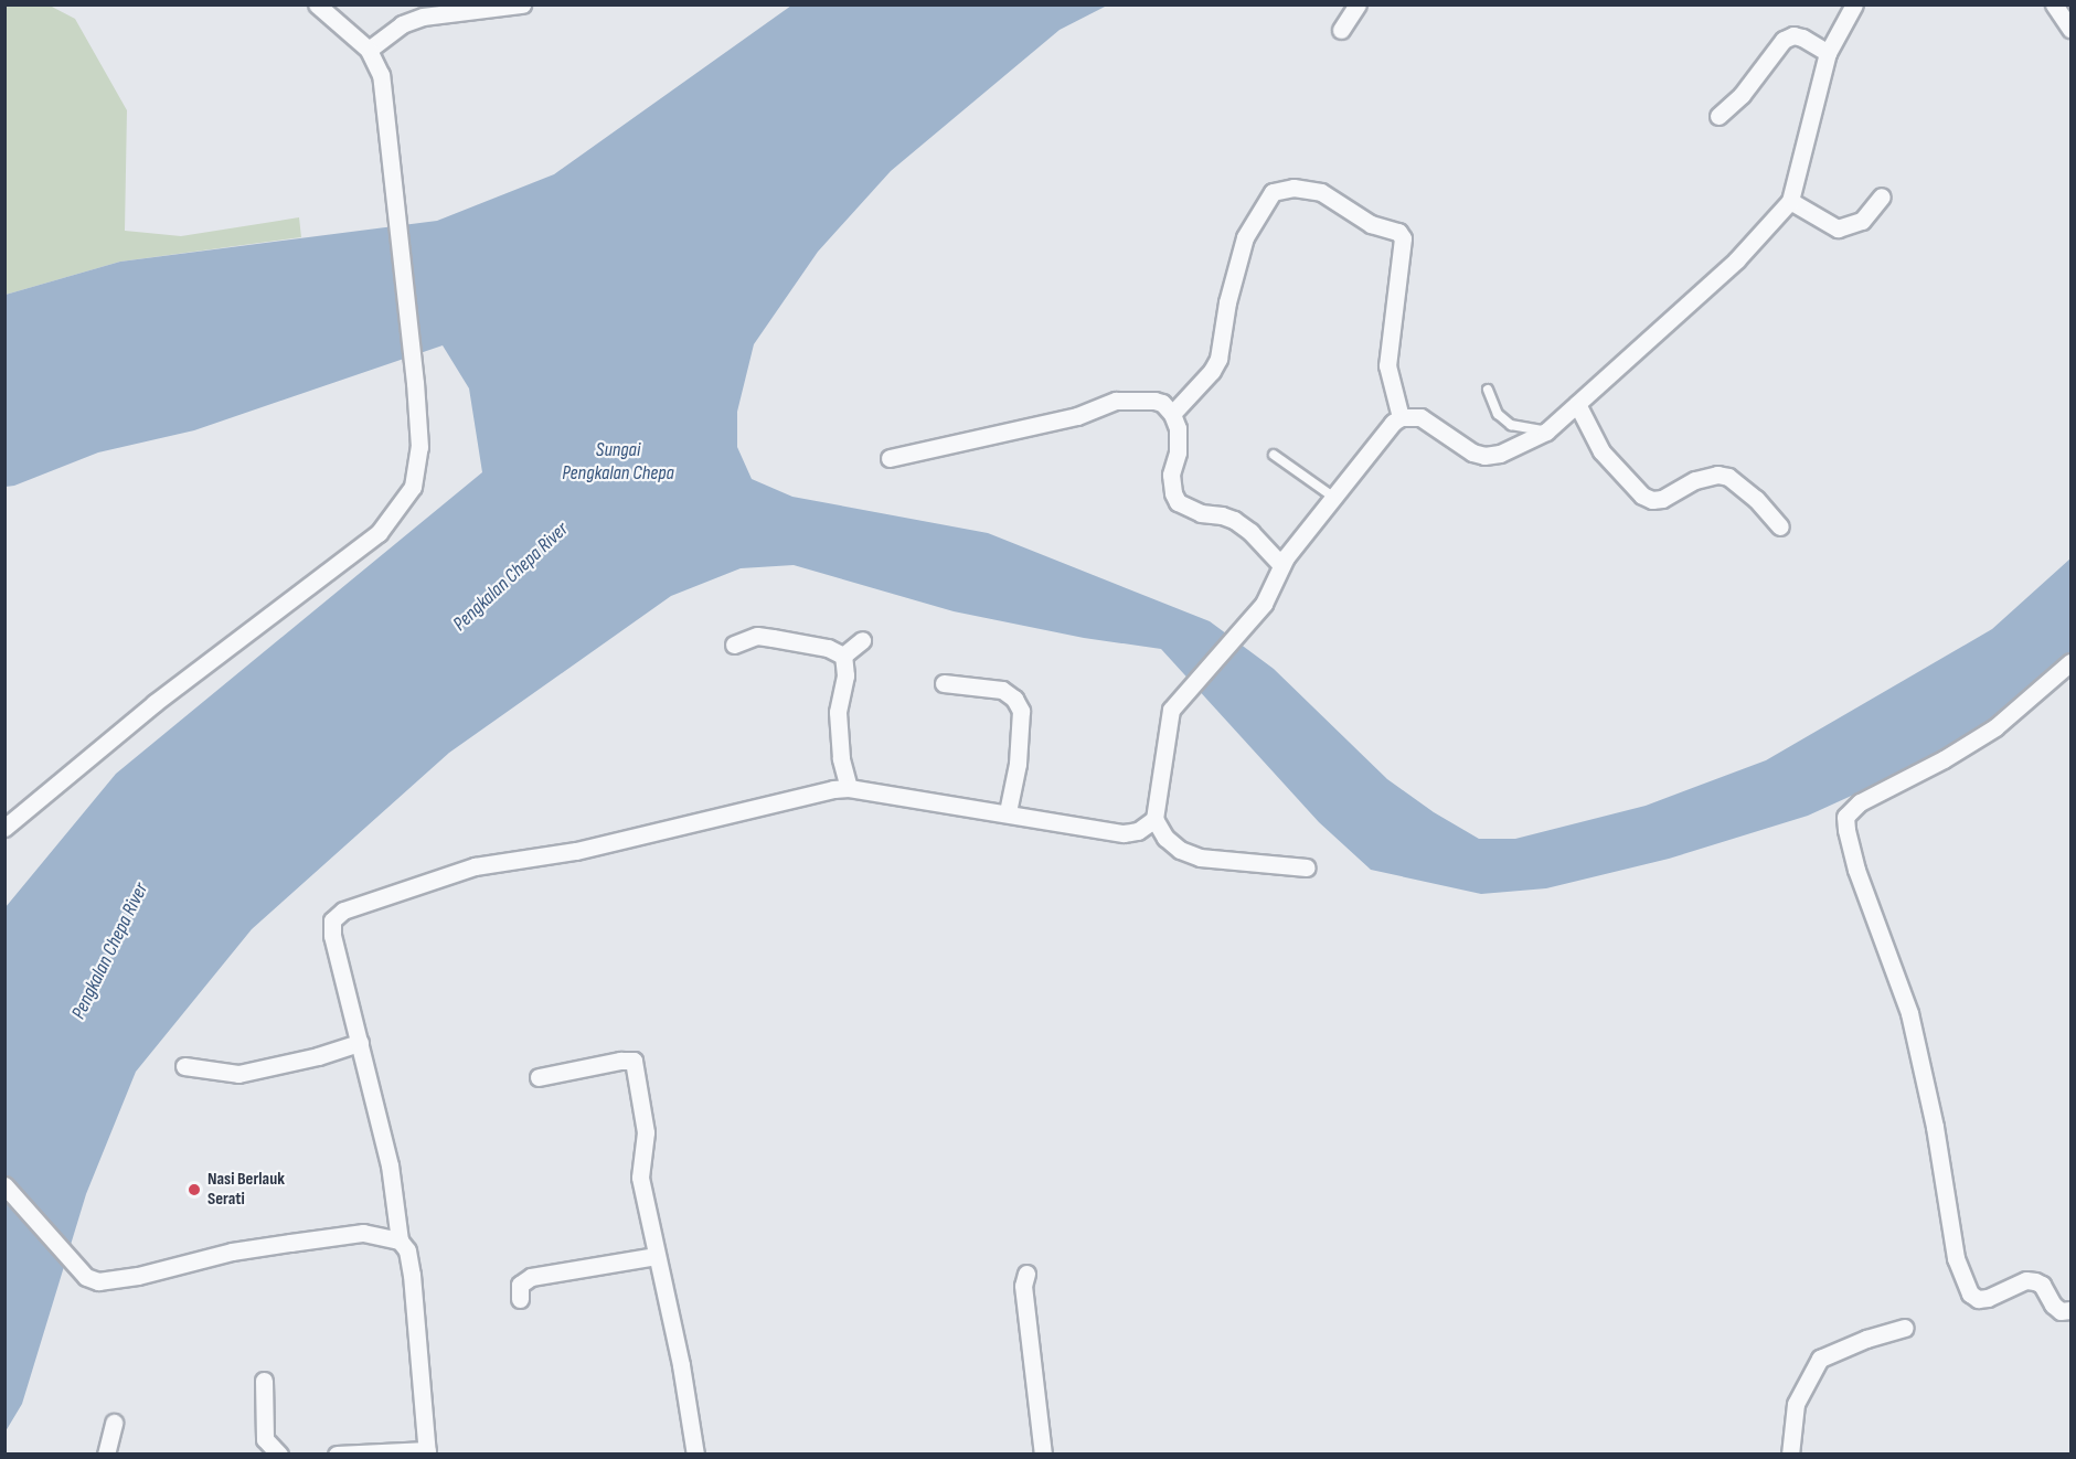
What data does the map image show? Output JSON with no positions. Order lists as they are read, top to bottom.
{
  "water": ["Sungai Pengkalan Chepa", "Pengkalan Chepa River"],
  "places": ["Nasi Berlauk Serati"]
}
